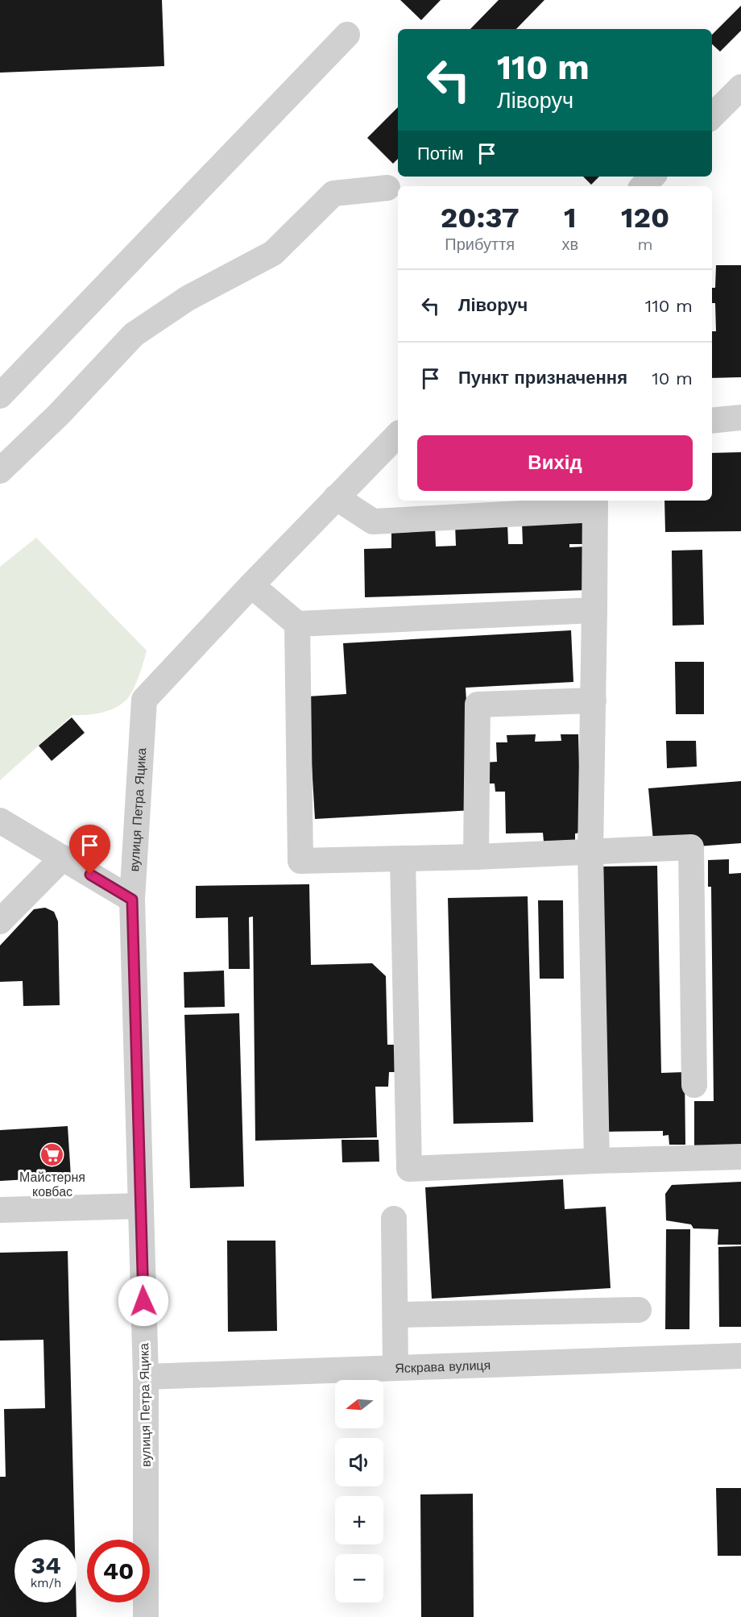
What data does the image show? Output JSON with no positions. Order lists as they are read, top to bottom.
{
  "streets": {
    "street": ["вулиця Петра Яцика", "Яскрава вулиця"]
  },
  "crossings": [
    ["вулиця Петра Яцика", "Яскрава вулиця"]
  ],
  "places": {
    "supermarket": ["Майстерня ковбас"]
  },
  "north": "left",
  "page": {
    "turn": ["110 m", "Ліворуч"],
    "then": "Потім",
    "eta": [
      "20:37",
      "Прибуття",
      "1",
      "хв",
      "120",
      "m"
    ],
    "list": [
      {
        "name": "Ліворуч",
        "value": "110 m"
      },
      {
        "name": "Пункт призначення",
        "value": "10 m"
      }
    ],
    "buttons": "Вихід",
    "map_buttons": ["+", "−"],
    "speed": "34 km/h",
    "limit": "40"
  }
}
